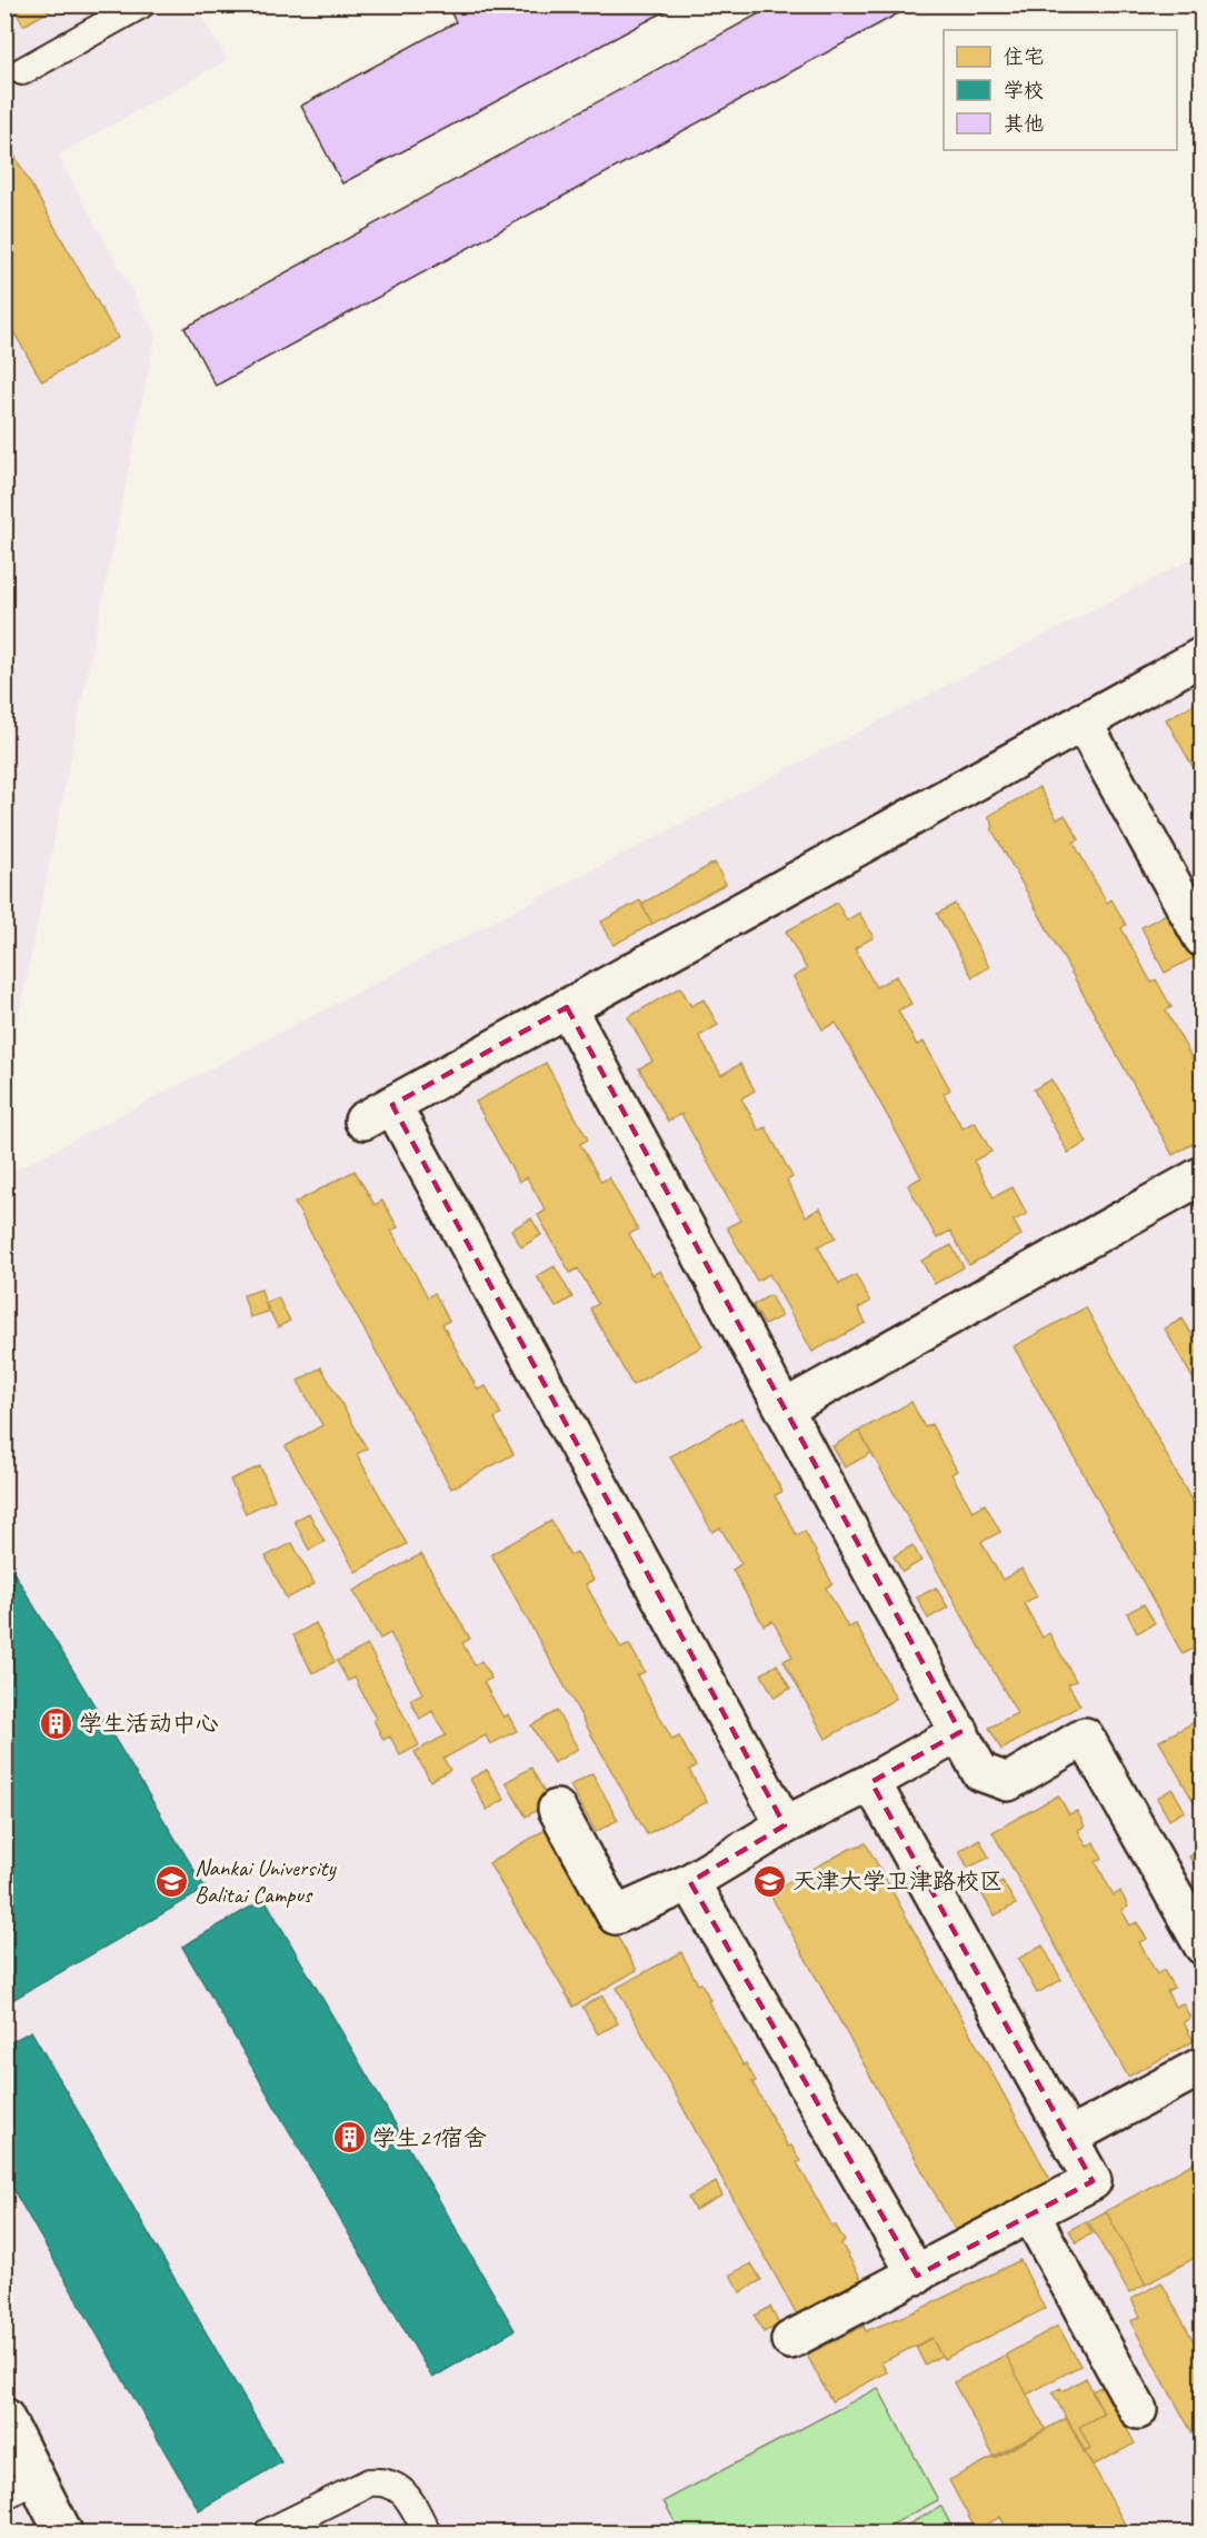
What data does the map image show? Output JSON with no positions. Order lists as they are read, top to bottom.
{
  "places": {
    "building": ["学生活动中心", "学生21宿舍"],
    "school or university": ["Nankai University Balitai Campus", "天津大学卫津路校区"]
  },
  "legend": ["住宅", "学校", "其他"]
}
